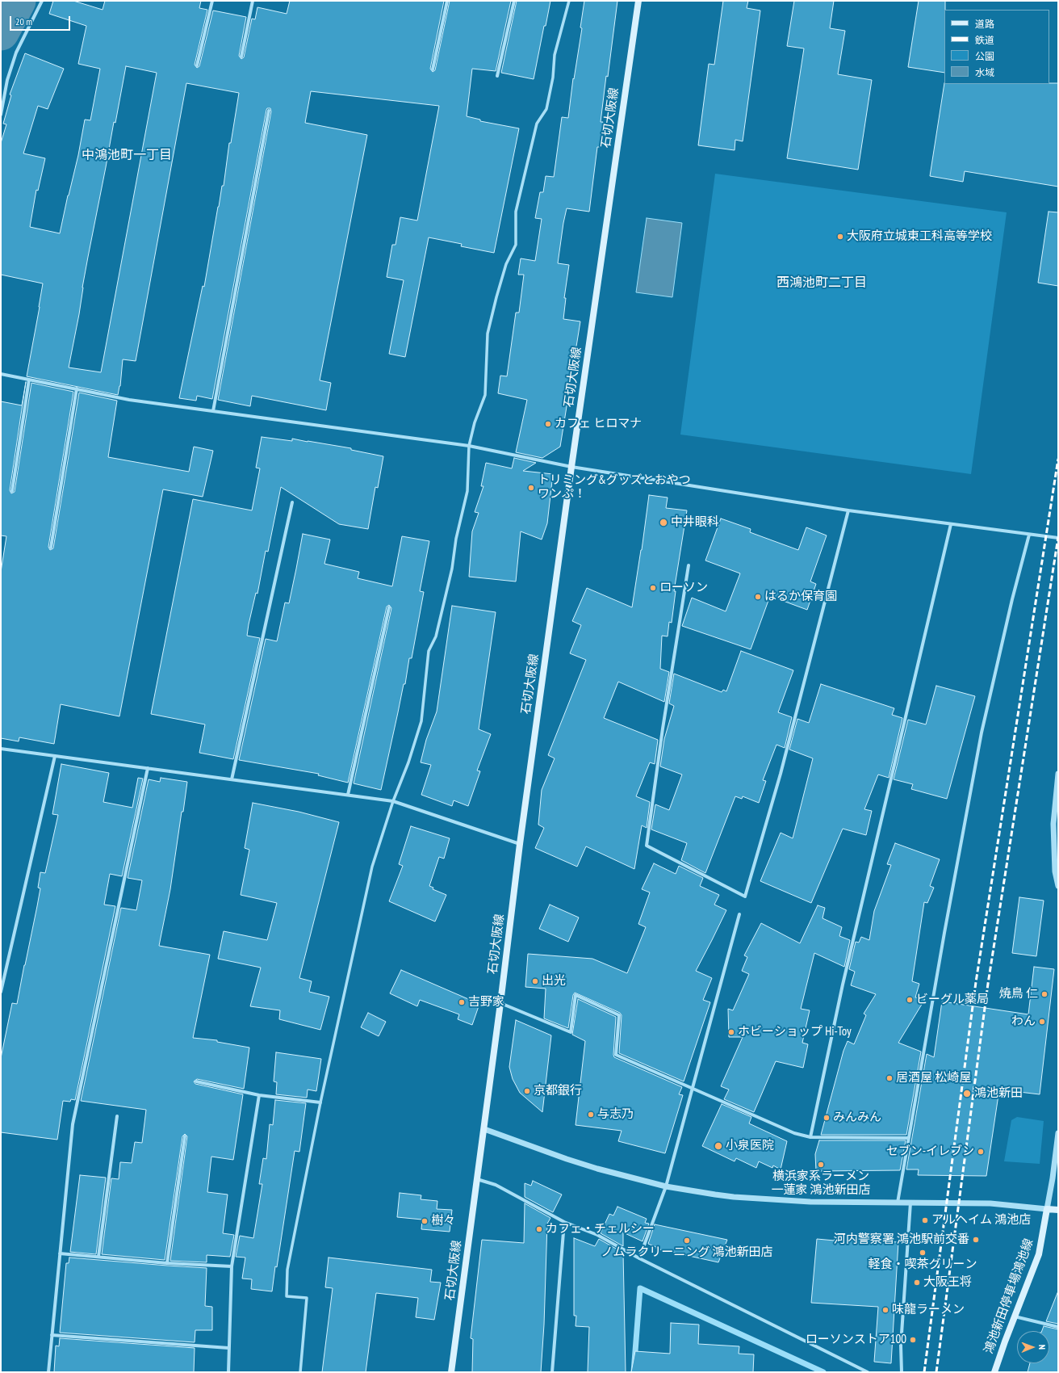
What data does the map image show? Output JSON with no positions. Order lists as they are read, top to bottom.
{
  "streets": {
    "main road": ["石切大阪線", "鴻池新田停車場鴻池線"]
  },
  "districts": ["中鴻池町一丁目", "西鴻池町二丁目"],
  "places": [
    "大阪府立城東工科高等学校",
    "カフェ ヒロマナ",
    "トリミング&グッズとおやつ ワンぷ！",
    "中井眼科",
    "ローソン",
    "はるか保育園",
    "出光",
    "焼鳥 仁",
    "ビーグル薬局",
    "吉野家",
    "わん",
    "ホビーショップ Hi-Toy",
    "居酒屋 松崎屋",
    "京都銀行",
    "鴻池新田",
    "与志乃",
    "みんみん",
    "小泉医院",
    "セブン-イレブン",
    "横浜家系ラーメン 一蓮家 鴻池新田店",
    "アルヘイム 鴻池店",
    "樹々",
    "カフェ・チェルシー",
    "河内警察署 鴻池駅前交番",
    "ノムラクリーニング 鴻池新田店",
    "軽食・喫茶グリーン",
    "大阪王将",
    "味龍ラーメン",
    "ローソンストア100"
  ],
  "legend": [
    "道路",
    "鉄道",
    "公園",
    "水域"
  ],
  "scale_bar": "20 m",
  "north": "right"
}
